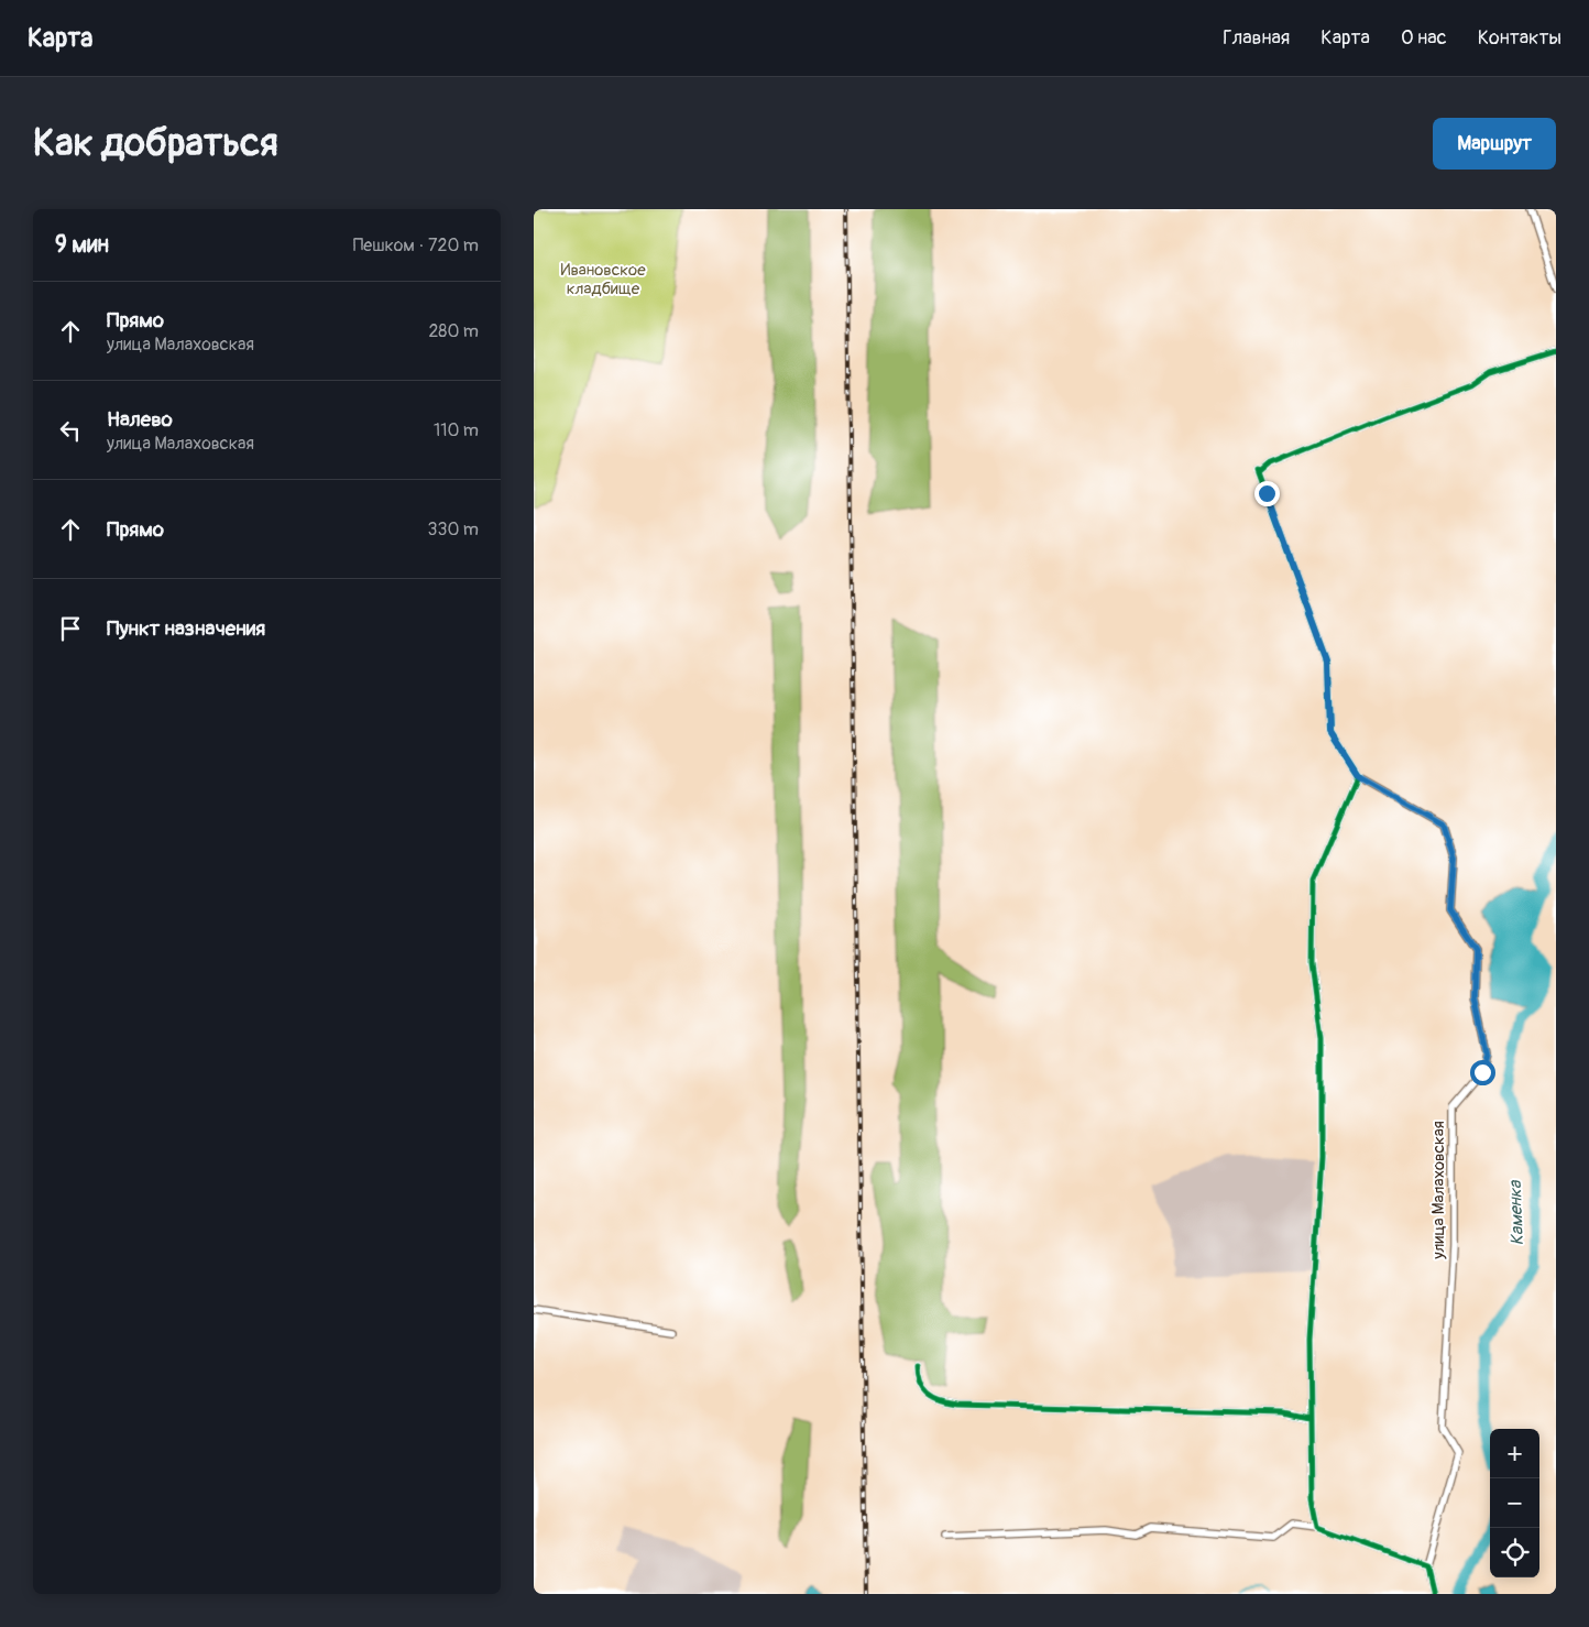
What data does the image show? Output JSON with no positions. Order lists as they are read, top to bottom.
{
  "streets": {
    "street": ["улица Малаховская"]
  },
  "water": ["Каменка"],
  "parks": ["Ивановское кладбище"],
  "page": {
    "header": "Карта",
    "nav": [
      "Главная",
      "Карта",
      "О нас",
      "Контакты"
    ],
    "buttons": "Маршрут",
    "title": "Как добраться",
    "heading": ["9 мин", "Пешком · 720 m"],
    "list": [
      ["Прямо", "улица Малаховская", "280 m"],
      ["Налево", "улица Малаховская", "110 m"],
      ["Прямо", "330 m"],
      "Пункт назначения"
    ],
    "map_buttons": ["+", "−"]
  }
}
